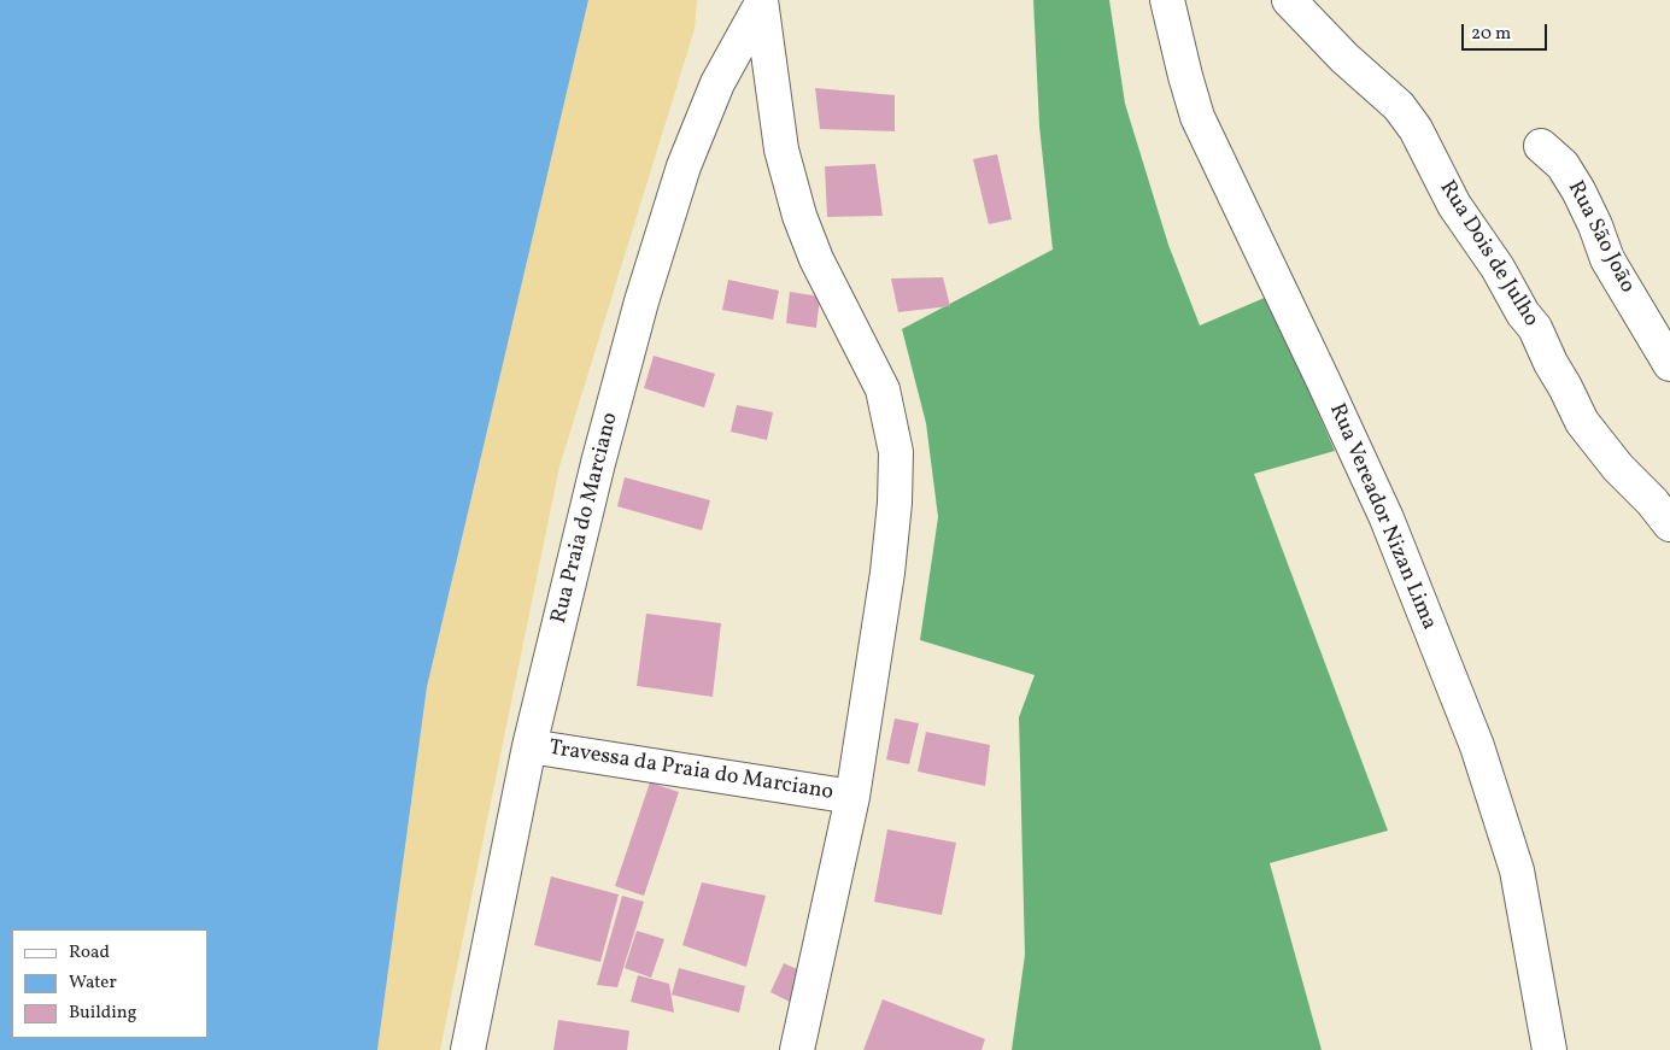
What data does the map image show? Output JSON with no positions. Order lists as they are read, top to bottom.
{
  "streets": {
    "street": [
      "Rua São João",
      "Rua Dois de Julho",
      "Rua Vereador Nizan Lima",
      "Rua Praia do Marciano",
      "Travessa da Praia do Marciano"
    ]
  },
  "crossings": [
    ["Rua Praia do Marciano", "Travessa da Praia do Marciano"]
  ],
  "legend": ["Road", "Water", "Building"],
  "scale_bar": "20 m"
}
